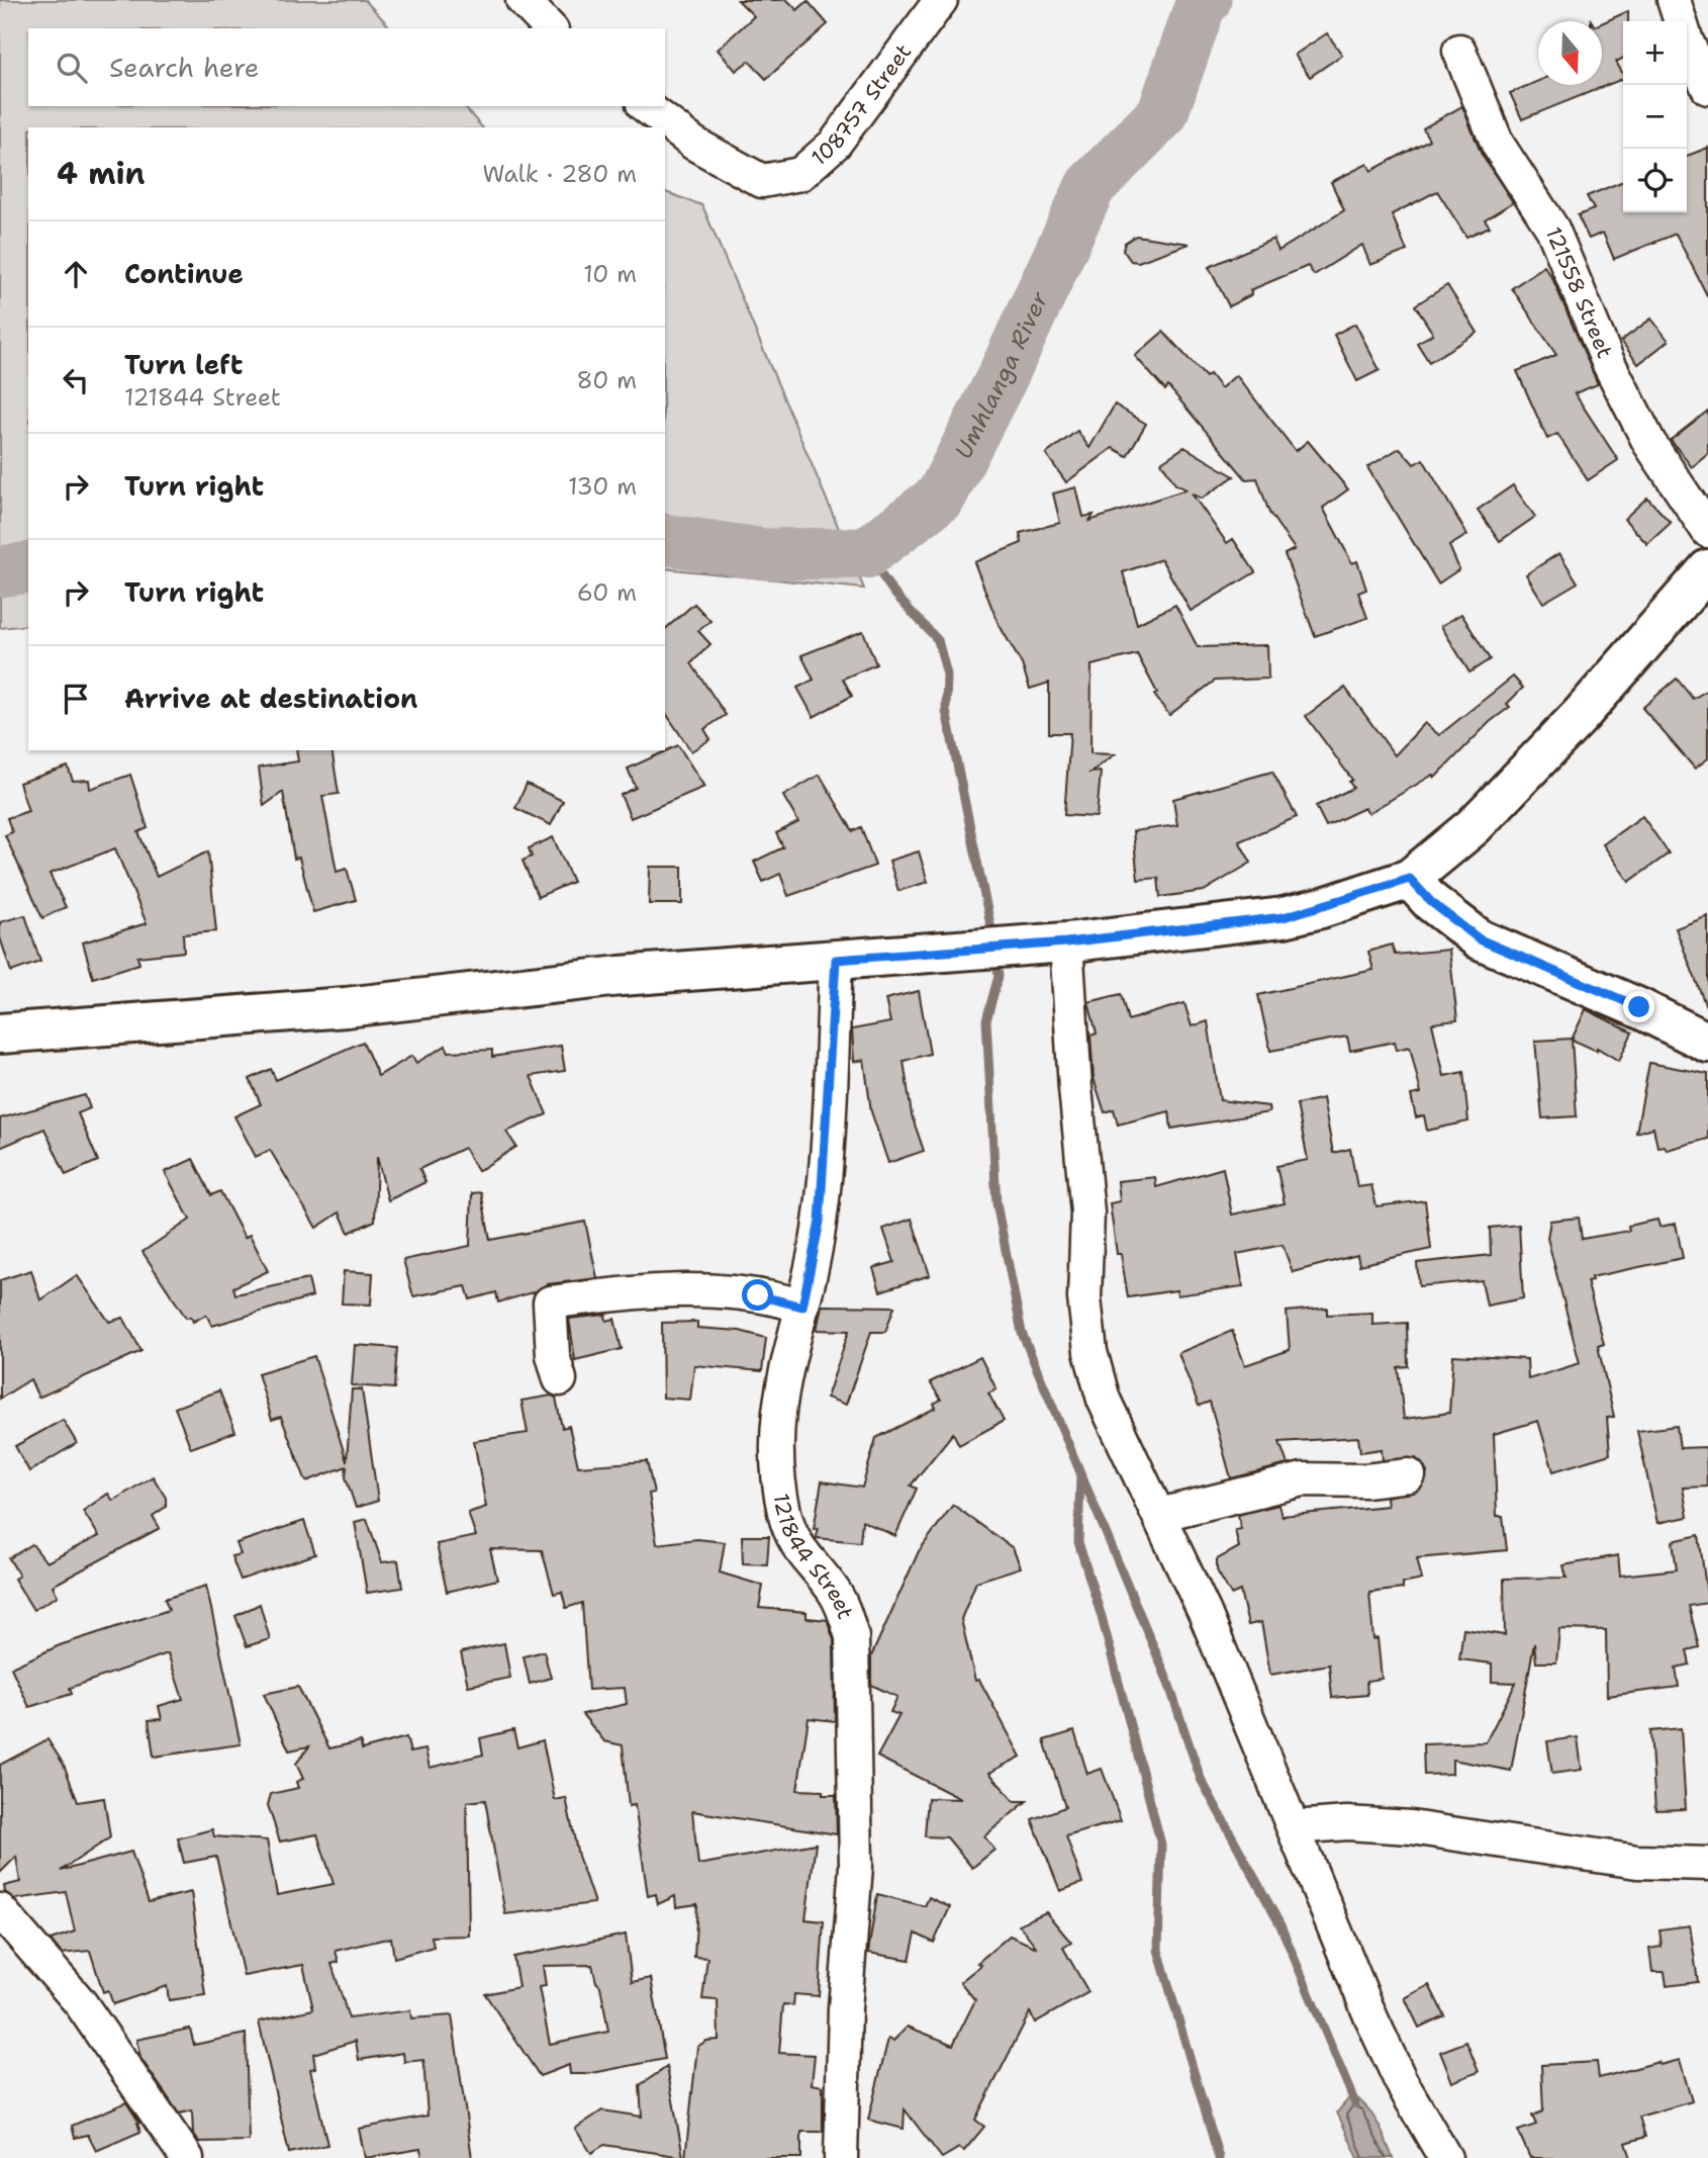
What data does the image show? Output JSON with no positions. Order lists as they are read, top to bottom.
{
  "streets": {
    "street": ["108757 Street", "121558 Street", "121844 Street"]
  },
  "water": ["Umhlanga River"],
  "north": "bottom",
  "page": {
    "map_buttons": ["+", "−"],
    "search": "Search here",
    "heading": ["4 min", "Walk · 280 m"],
    "list": [
      ["Continue", "10 m"],
      ["Turn left", "121844 Street", "80 m"],
      ["Turn right", "130 m"],
      ["Turn right", "60 m"],
      "Arrive at destination"
    ]
  }
}
